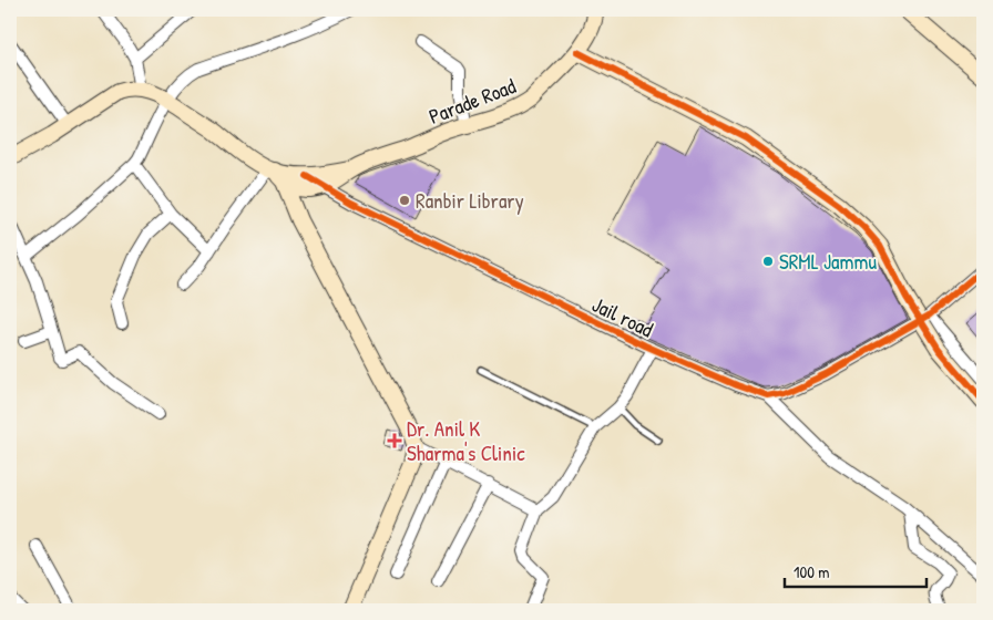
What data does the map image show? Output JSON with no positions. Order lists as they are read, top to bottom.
{
  "streets": {
    "main road": ["Parade Road"],
    "street": ["Jail road"]
  },
  "places": {
    "other": ["Ranbir Library", "SRML Jammu"],
    "health": ["Dr. Anil K Sharma's Clinic"]
  },
  "scale_bar": "100 m"
}
